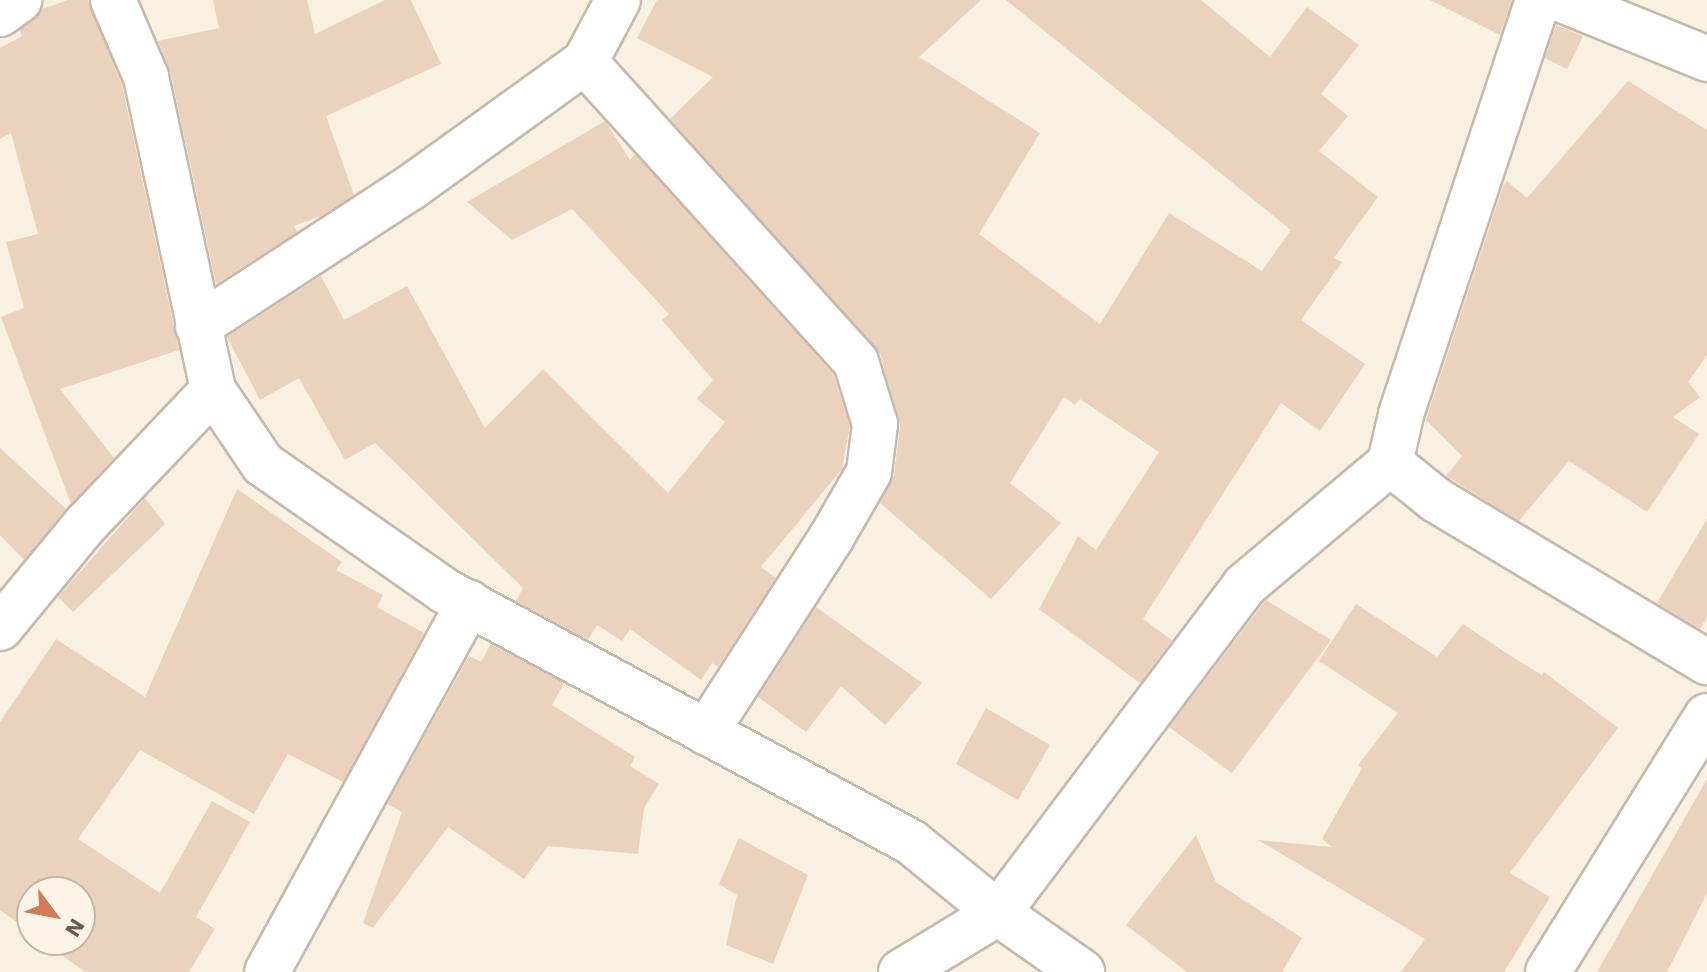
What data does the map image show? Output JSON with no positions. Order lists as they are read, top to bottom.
{
  "north": "bottom right"
}
